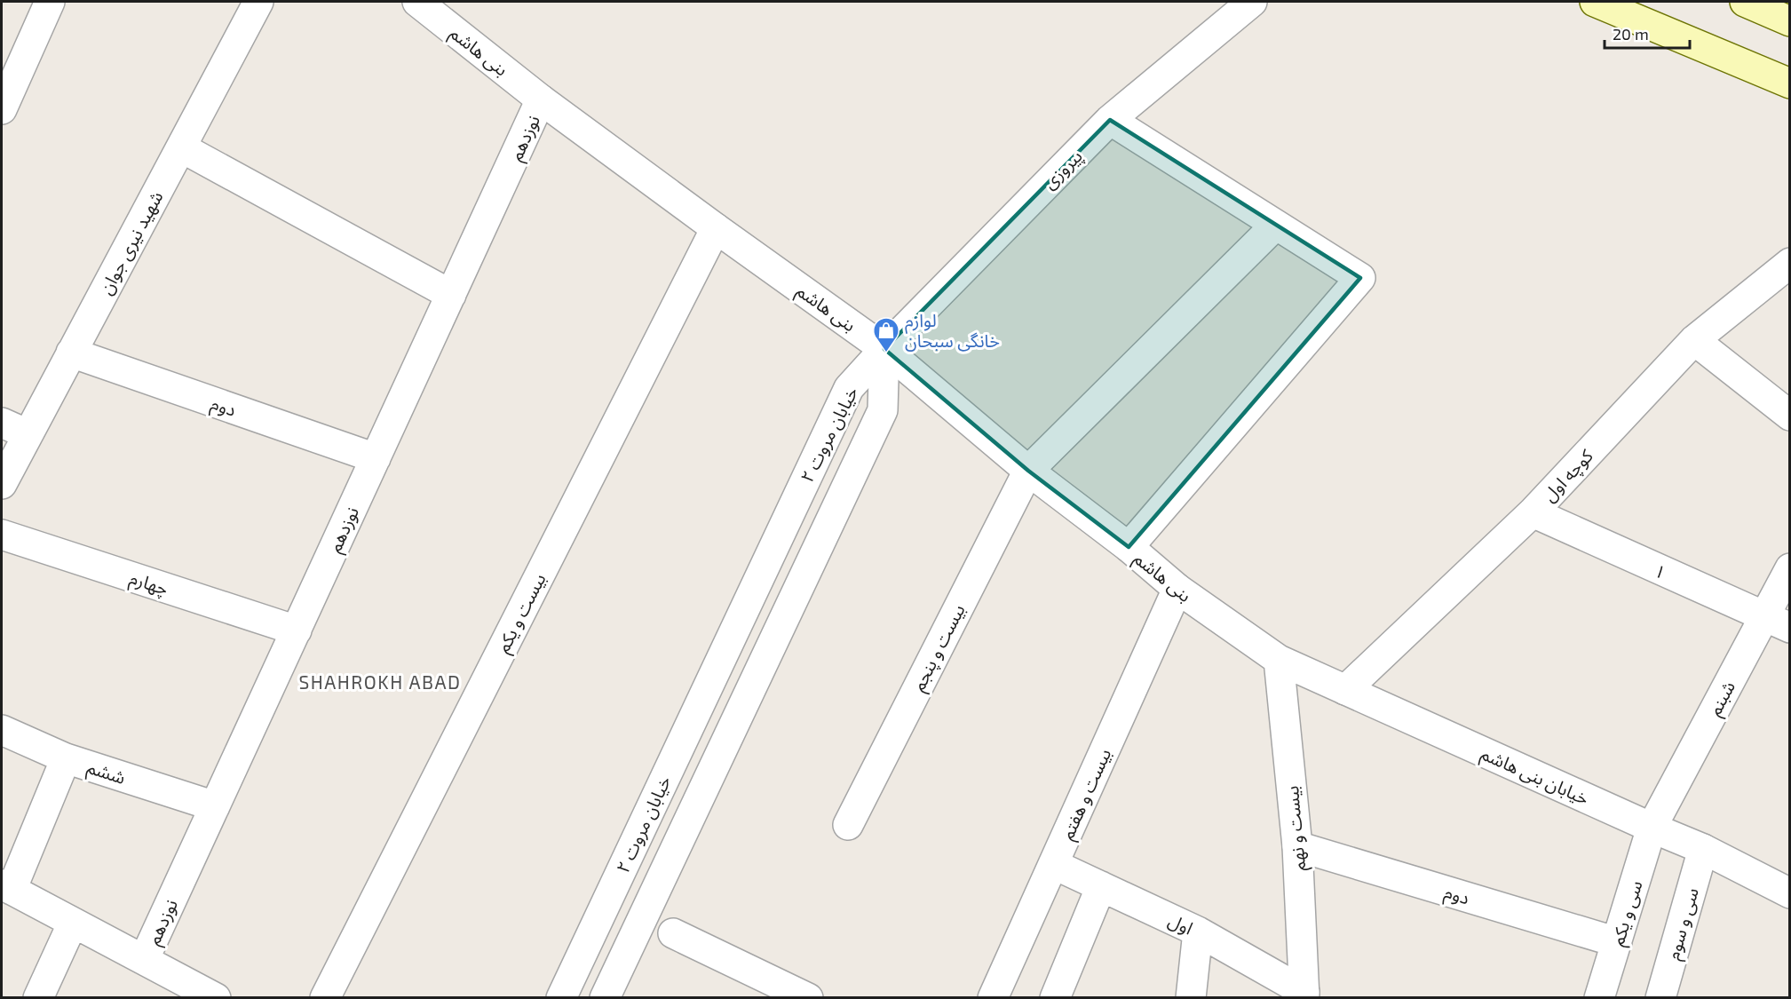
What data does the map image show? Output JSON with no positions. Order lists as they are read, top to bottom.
{
  "streets": {
    "street": [
      "بنی هاشم",
      "نوزدهم",
      "پیروزی",
      "شهید نیری جوان",
      "دوم",
      "خیابان مروت ۲",
      "کوچه اول",
      "۱",
      "چهارم",
      "بیست و یکم",
      "بیست و پنجم",
      "شبنم",
      "ششم",
      "خیابان بنی هاشم",
      "بیست و هفتم",
      "بیست و نهم",
      "سی و یکم",
      "اول",
      "سی و سوم"
    ]
  },
  "crossings": [
    ["بنی هاشم", "نوزدهم"],
    ["بنی هاشم", "پیروزی"],
    ["بنی هاشم", "خیابان مروت ۲"],
    ["بنی هاشم", "بیست و یکم"],
    ["بنی هاشم", "بیست و پنجم"],
    ["بنی هاشم", "خیابان بنی هاشم"],
    ["بنی هاشم", "بیست و هفتم"],
    ["بنی هاشم", "بیست و نهم"],
    ["نوزدهم", "دوم"],
    ["نوزدهم", "چهارم"],
    ["نوزدهم", "ششم"],
    ["پیروزی", "خیابان مروت ۲"],
    ["شهید نیری جوان", "دوم"],
    ["دوم", "بیست و نهم"],
    ["دوم", "سی و یکم"],
    ["کوچه اول", "۱"],
    ["کوچه اول", "خیابان بنی هاشم"],
    ["۱", "شبنم"],
    ["شبنم", "خیابان بنی هاشم"],
    ["شبنم", "سی و یکم"],
    ["خیابان بنی هاشم", "بیست و نهم"],
    ["خیابان بنی هاشم", "سی و یکم"],
    ["خیابان بنی هاشم", "سی و سوم"],
    ["بیست و هفتم", "اول"],
    ["بیست و نهم", "اول"]
  ],
  "districts": ["SHAHROKH ABAD"],
  "places": {
    "shop": ["لوازم خانگی سبحان"]
  },
  "scale_bar": "20 m"
}
